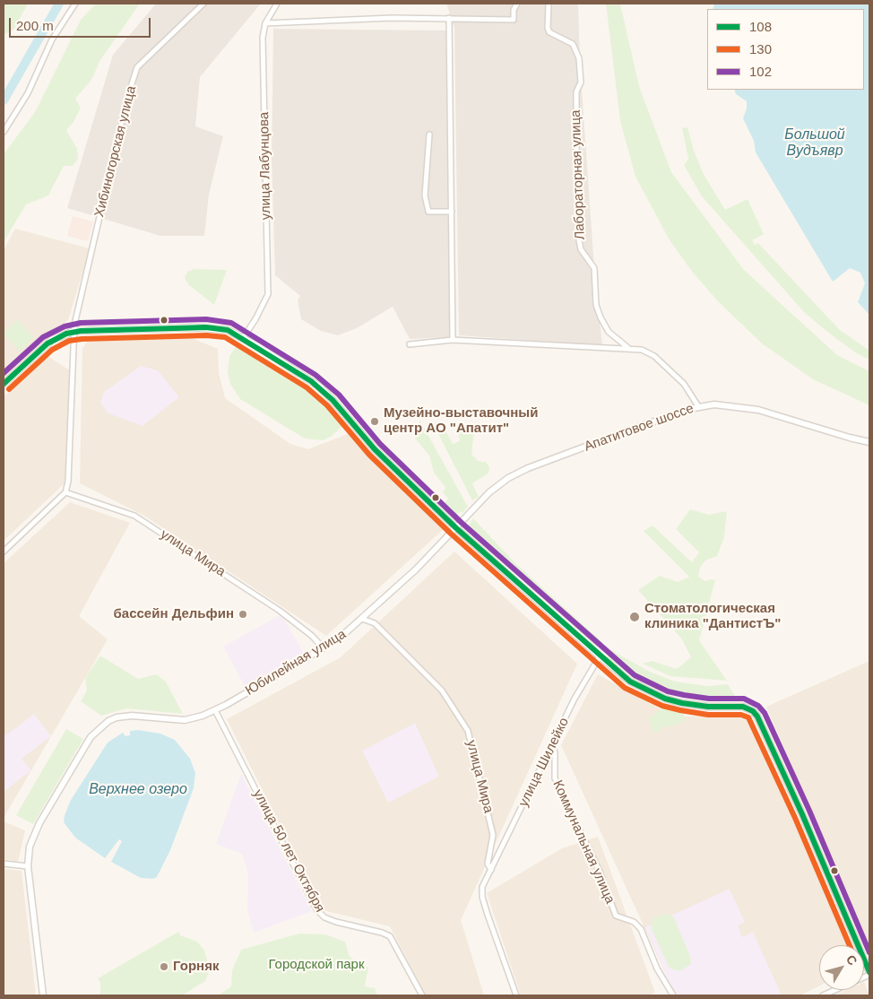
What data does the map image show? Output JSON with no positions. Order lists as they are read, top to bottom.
{
  "streets": {
    "street": [
      "Хибиногорская улица",
      "улица Лабунцова",
      "Лабораторная улица",
      "Апатитовое шоссе",
      "улица Мира",
      "Юбилейная улица",
      "улица Шилейко",
      "Коммунальная улица",
      "улица 50 лет Октября"
    ]
  },
  "crossings": [
    ["Хибиногорская улица", "улица Мира"],
    ["Лабораторная улица", "Апатитовое шоссе"],
    ["Апатитовое шоссе", "Юбилейная улица"],
    ["улица Мира", "Юбилейная улица"],
    ["улица Мира", "улица Шилейко"],
    ["Юбилейная улица", "улица 50 лет Октября"],
    ["улица Шилейко", "Коммунальная улица"]
  ],
  "water": ["Большой Вудъявр", "Верхнее озеро"],
  "parks": ["Городской парк"],
  "places": [
    "Музейно-выставочный центр АО \"Апатит\"",
    "бассейн Дельфин",
    "Стоматологическая клиника \"ДантистЪ\"",
    "Горняк"
  ],
  "lines": ["transit line 102", "transit line 108", "transit line 130"],
  "legend": ["108", "130", "102"],
  "scale_bar": "200 m",
  "north": "top right"
}
